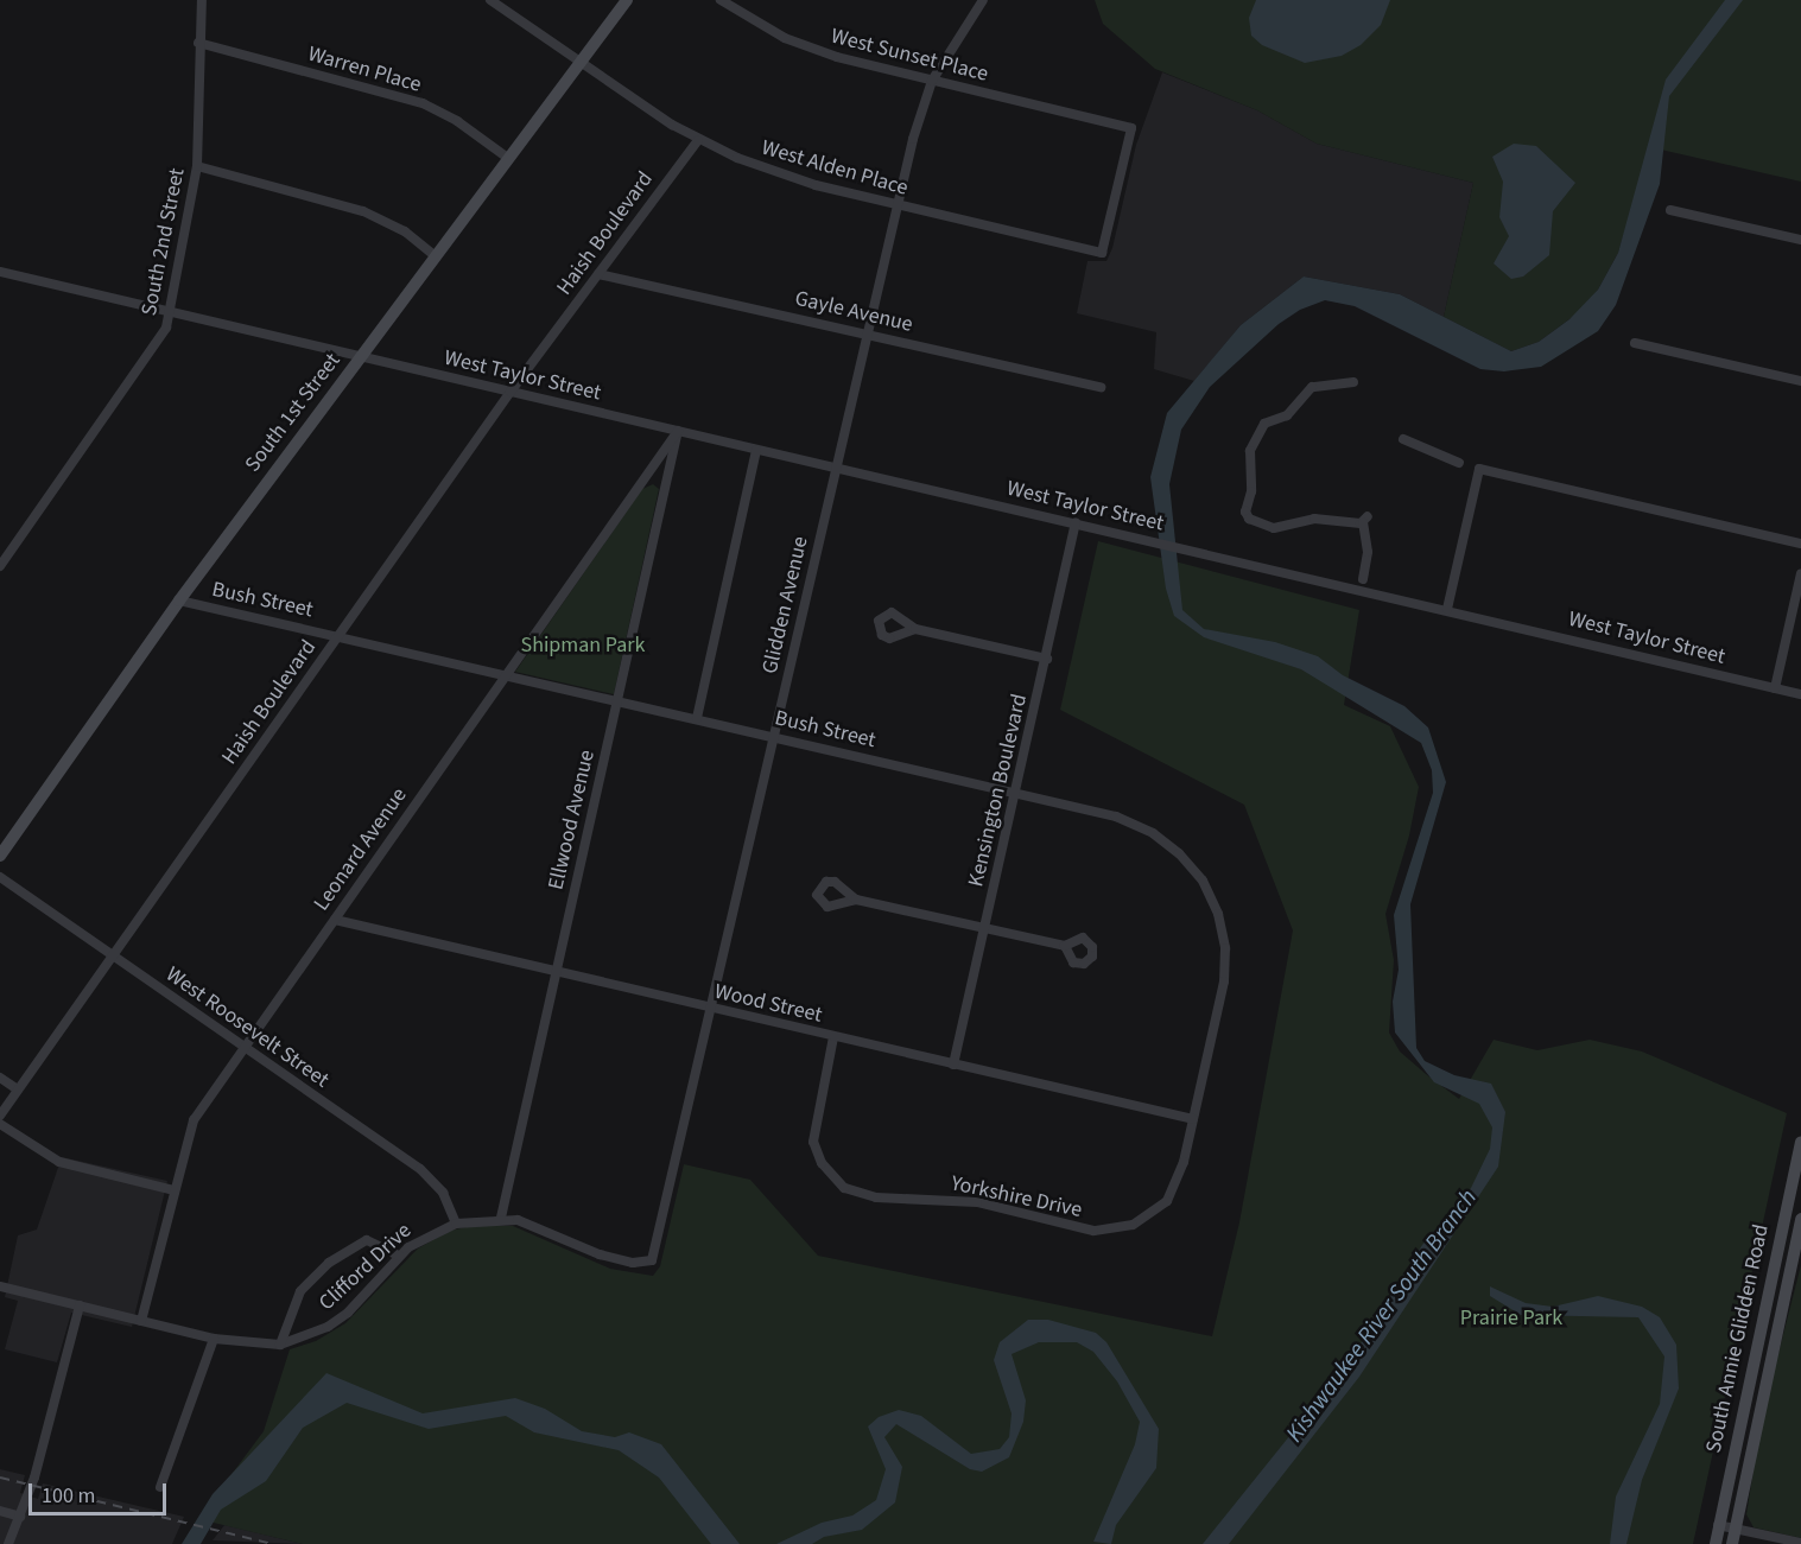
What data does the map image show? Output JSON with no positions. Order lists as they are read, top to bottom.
{
  "streets": {
    "street": [
      "West Sunset Place",
      "Warren Place",
      "West Alden Place",
      "Haish Boulevard",
      "South 2nd Street",
      "Gayle Avenue",
      "West Taylor Street",
      "South 1st Street",
      "Bush Street",
      "Glidden Avenue",
      "Kensington Boulevard",
      "Ellwood Avenue",
      "Leonard Avenue",
      "Wood Street",
      "West Roosevelt Street",
      "Yorkshire Drive",
      "Clifford Drive",
      "South Annie Glidden Road"
    ]
  },
  "crossings": [
    ["West Sunset Place", "West Alden Place"],
    ["West Sunset Place", "Glidden Avenue"],
    ["Warren Place", "South 2nd Street"],
    ["Warren Place", "South 1st Street"],
    ["West Alden Place", "Haish Boulevard"],
    ["West Alden Place", "South 1st Street"],
    ["West Alden Place", "Glidden Avenue"],
    ["Haish Boulevard", "Gayle Avenue"],
    ["Haish Boulevard", "West Taylor Street"],
    ["Haish Boulevard", "Bush Street"],
    ["Haish Boulevard", "West Roosevelt Street"],
    ["South 2nd Street", "West Taylor Street"],
    ["Gayle Avenue", "Glidden Avenue"],
    ["West Taylor Street", "South 1st Street"],
    ["West Taylor Street", "Glidden Avenue"],
    ["West Taylor Street", "Kensington Boulevard"],
    ["West Taylor Street", "Ellwood Avenue"],
    ["West Taylor Street", "Leonard Avenue"],
    ["South 1st Street", "Bush Street"],
    ["Bush Street", "Glidden Avenue"],
    ["Bush Street", "Kensington Boulevard"],
    ["Bush Street", "Ellwood Avenue"],
    ["Bush Street", "Leonard Avenue"],
    ["Bush Street", "Wood Street"],
    ["Bush Street", "Yorkshire Drive"],
    ["Glidden Avenue", "Wood Street"],
    ["Glidden Avenue", "Clifford Drive"],
    ["Kensington Boulevard", "Wood Street"],
    ["Ellwood Avenue", "Leonard Avenue"],
    ["Ellwood Avenue", "Wood Street"],
    ["Ellwood Avenue", "Clifford Drive"],
    ["Leonard Avenue", "Wood Street"],
    ["Leonard Avenue", "West Roosevelt Street"],
    ["Wood Street", "Yorkshire Drive"],
    ["West Roosevelt Street", "Clifford Drive"]
  ],
  "water": ["Kishwaukee River South Branch"],
  "parks": ["Shipman Park", "Prairie Park"],
  "scale_bar": "100 m"
}
